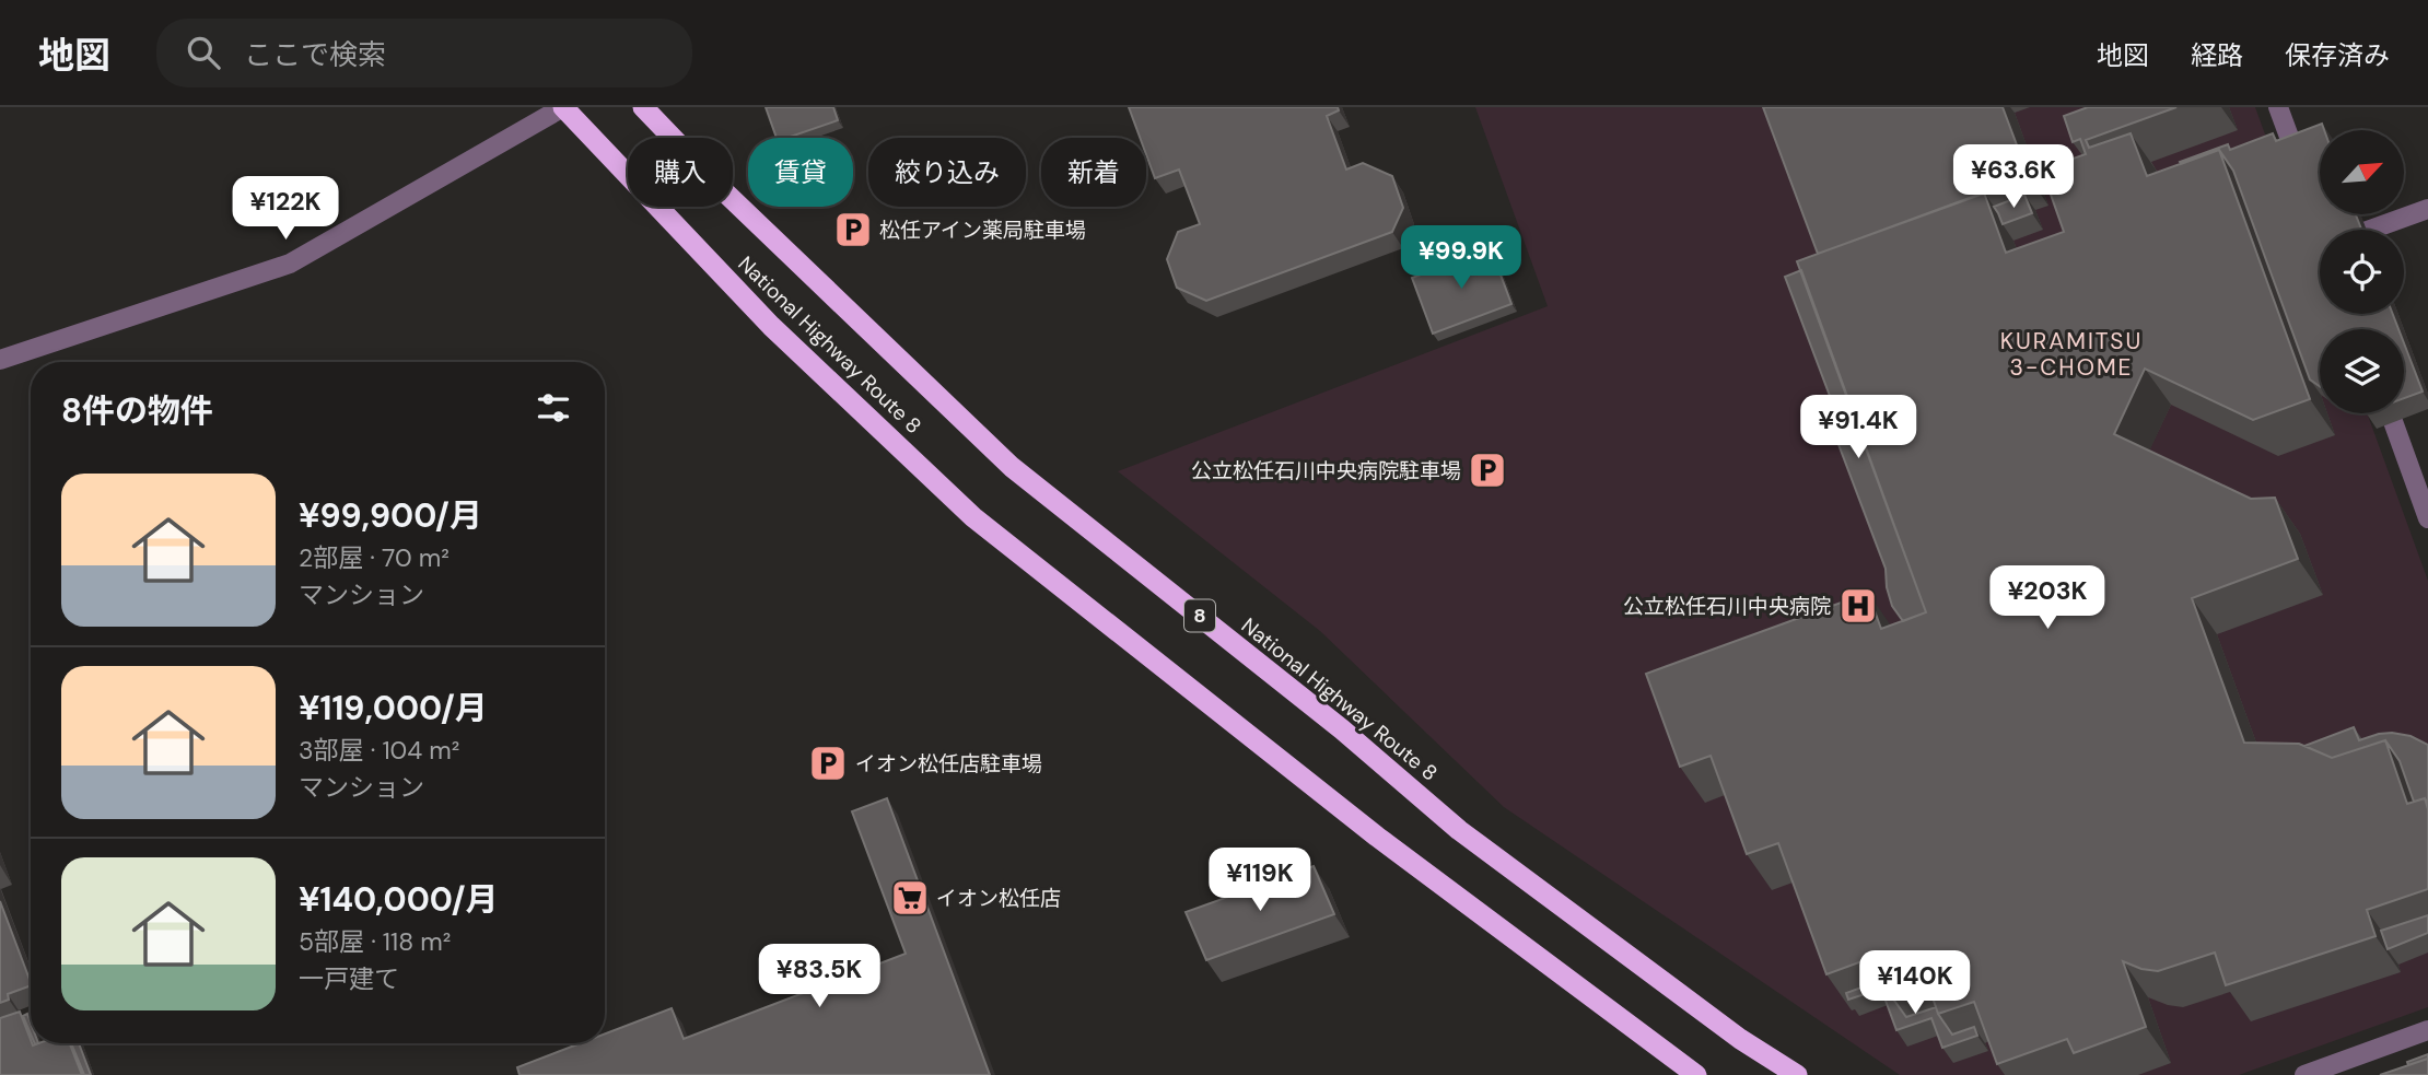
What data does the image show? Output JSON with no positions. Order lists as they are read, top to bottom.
{
  "streets": {
    "highway": ["National Highway Route 8", "8"]
  },
  "districts": ["KURAMITSU 3-CHOME"],
  "places": {
    "parking": ["松任アイン薬局駐車場", "公立松任石川中央病院駐車場", "イオン松任店駐車場"],
    "hospital": ["公立松任石川中央病院"],
    "supermarket": ["イオン松任店"]
  },
  "north": "top right",
  "page": {
    "header": "地図",
    "search": "ここで検索",
    "nav": ["地図", "経路", "保存済み"],
    "chip": [
      "購入",
      "賃貸",
      "絞り込み",
      "新着"
    ],
    "price": [
      "¥63.6K",
      "¥122K",
      "¥99.9K",
      "¥91.4K",
      "¥203K",
      "¥119K",
      "¥83.5K",
      "¥140K"
    ],
    "heading": "8件の物件",
    "list": [
      {
        "name": "¥99,900/月",
        "note": "2部屋 · 70 m² · マンション"
      },
      {
        "name": "¥119,000/月",
        "note": "3部屋 · 104 m² · マンション"
      },
      {
        "name": "¥140,000/月",
        "note": "5部屋 · 118 m² · 一戸建て"
      }
    ]
  }
}
